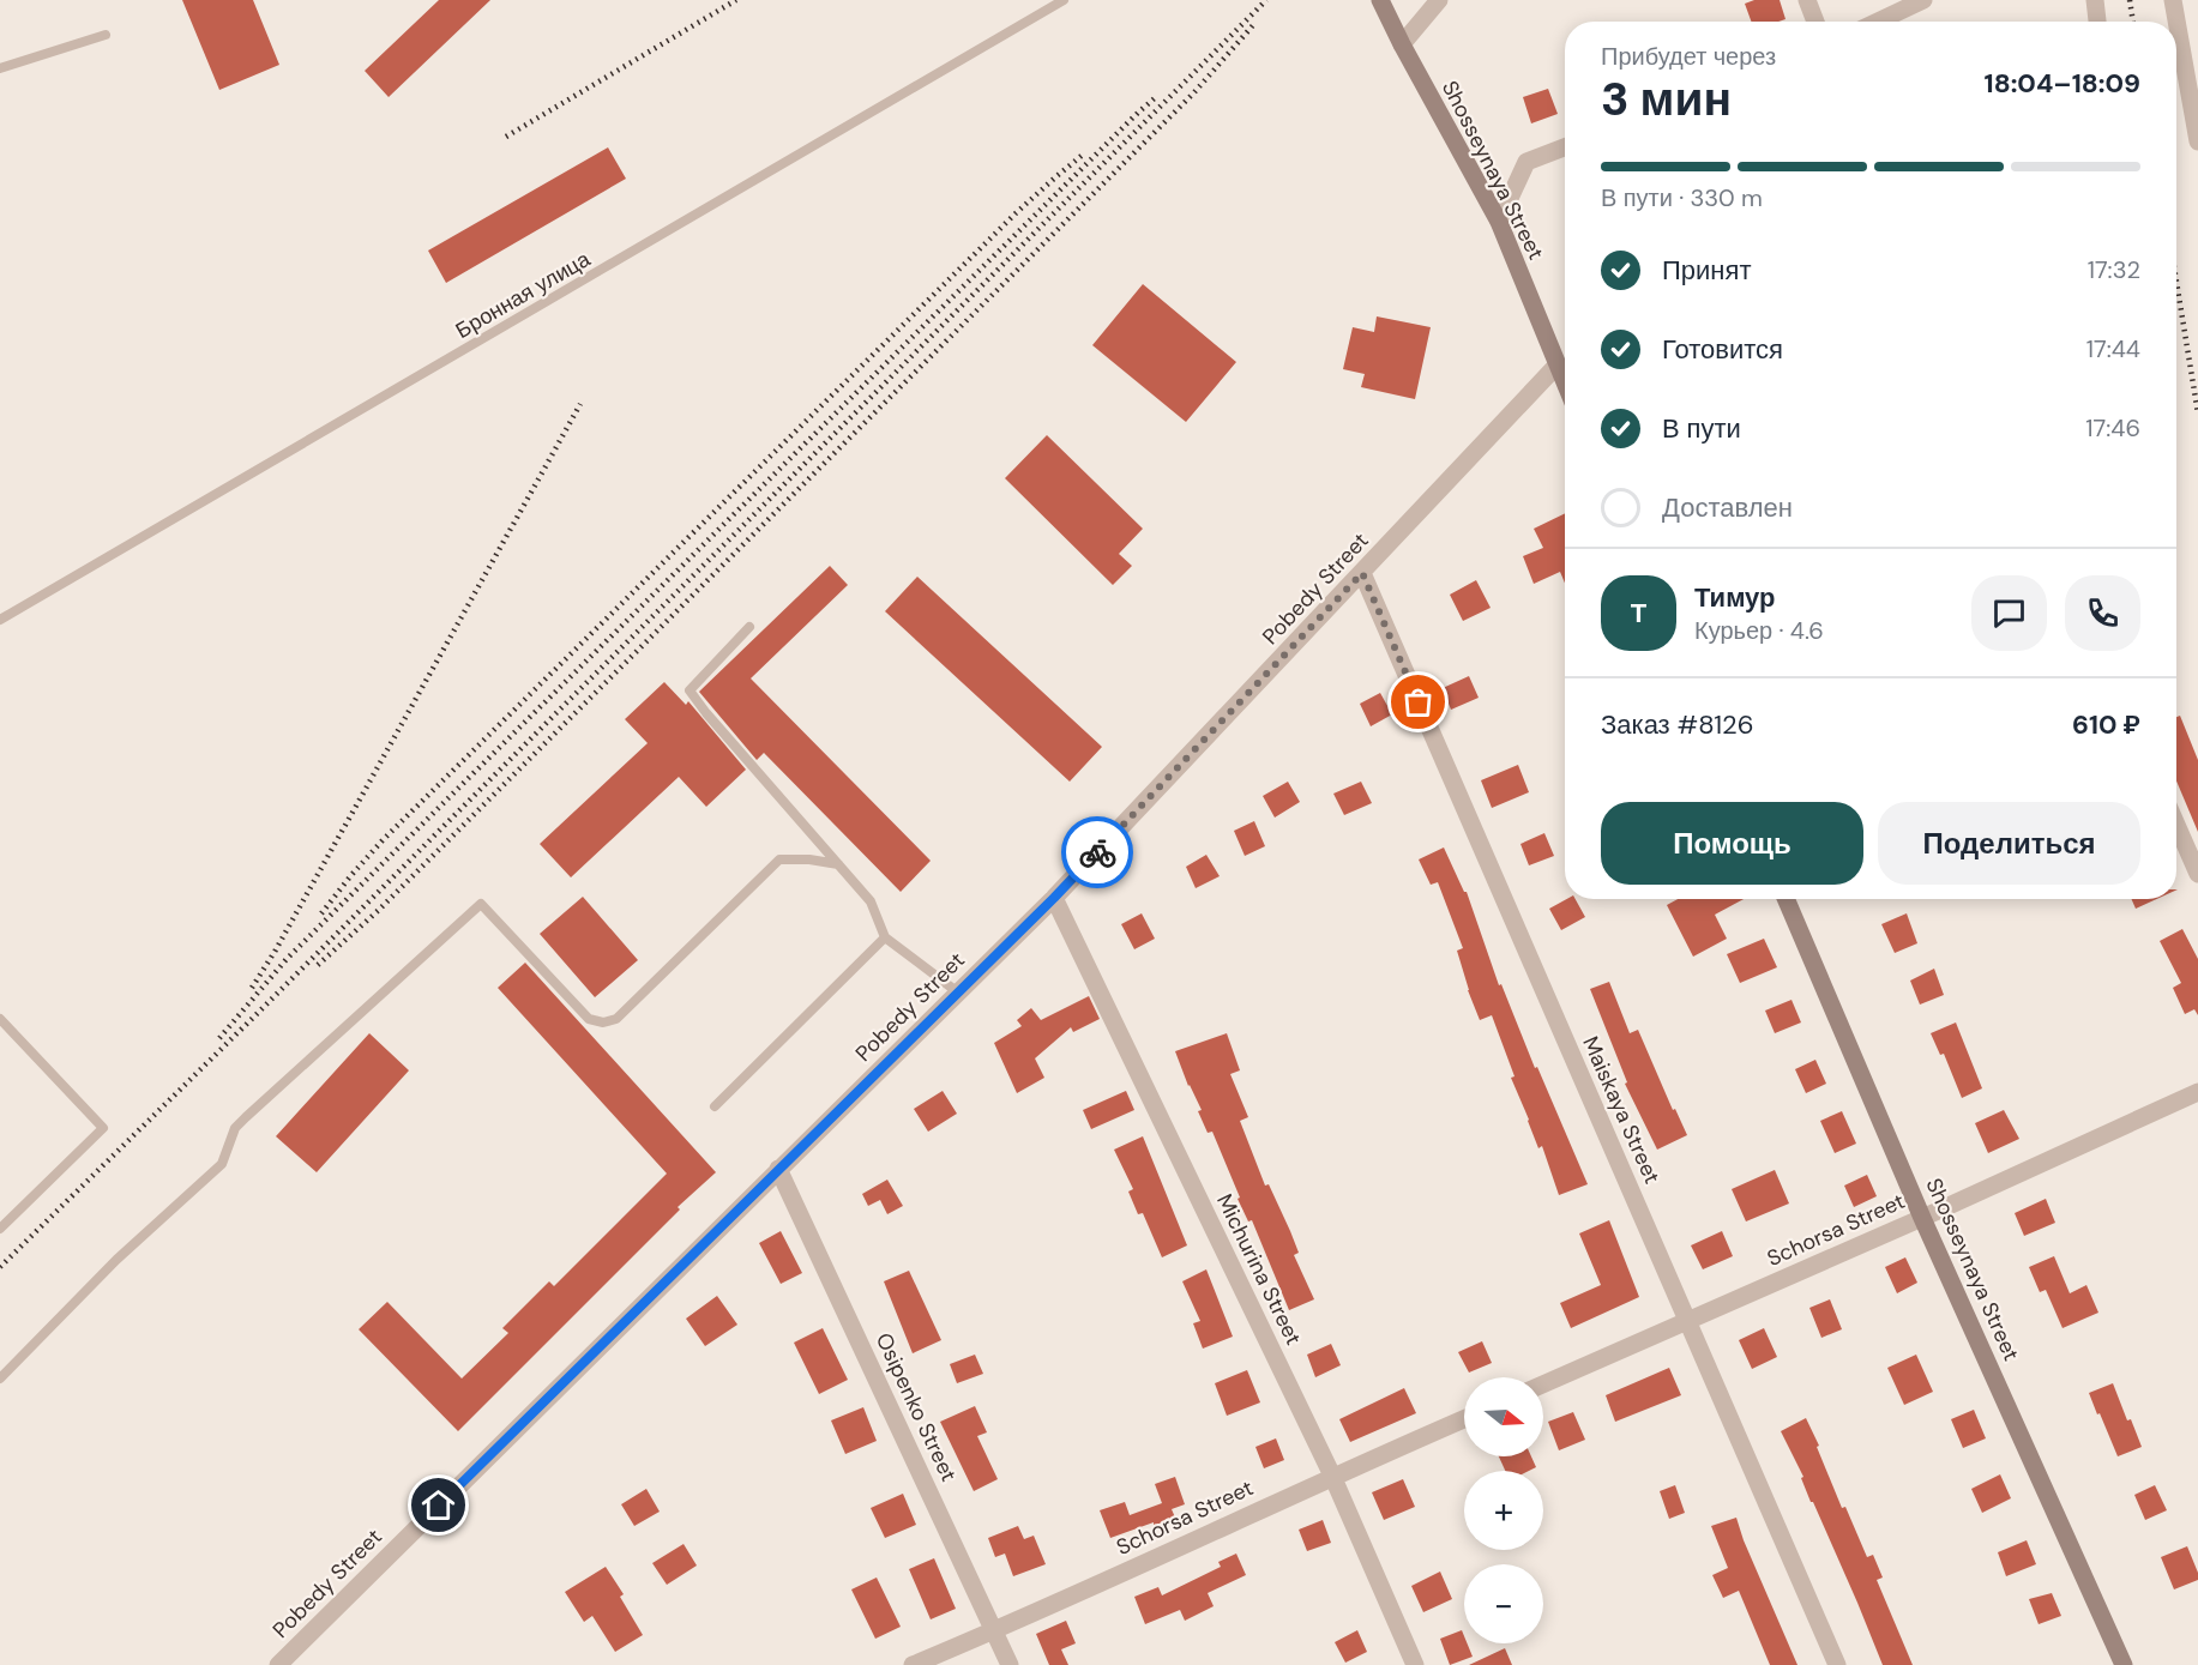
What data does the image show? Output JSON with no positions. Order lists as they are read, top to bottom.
{
  "streets": {
    "main road": ["Shosseynaya Street"],
    "street": [
      "Pobedy Street",
      "Maiskaya Street",
      "Schorsa Street",
      "Michurina Street",
      "Osipenko Street"
    ],
    "lane": ["Бронная улица"]
  },
  "crossings": [
    ["Shosseynaya Street", "Pobedy Street"],
    ["Shosseynaya Street", "Schorsa Street"],
    ["Pobedy Street", "Maiskaya Street"],
    ["Pobedy Street", "Michurina Street"],
    ["Pobedy Street", "Osipenko Street"],
    ["Maiskaya Street", "Schorsa Street"],
    ["Schorsa Street", "Michurina Street"],
    ["Schorsa Street", "Osipenko Street"]
  ],
  "north": "right",
  "page": {
    "heading": ["3 мин", "Прибудет через", "18:04–18:09"],
    "panel": [
      "Тимур",
      "Курьер · 4.6",
      "Заказ #8126",
      "610 ₽"
    ],
    "bar": "В пути · 330 m",
    "list": [
      ["Принят", "17:32"],
      ["Готовится", "17:44"],
      ["В пути", "17:46"],
      "Доставлен"
    ],
    "round": "Т",
    "buttons": ["Помощь", "Поделиться"],
    "map_buttons": ["+", "−"]
  }
}
